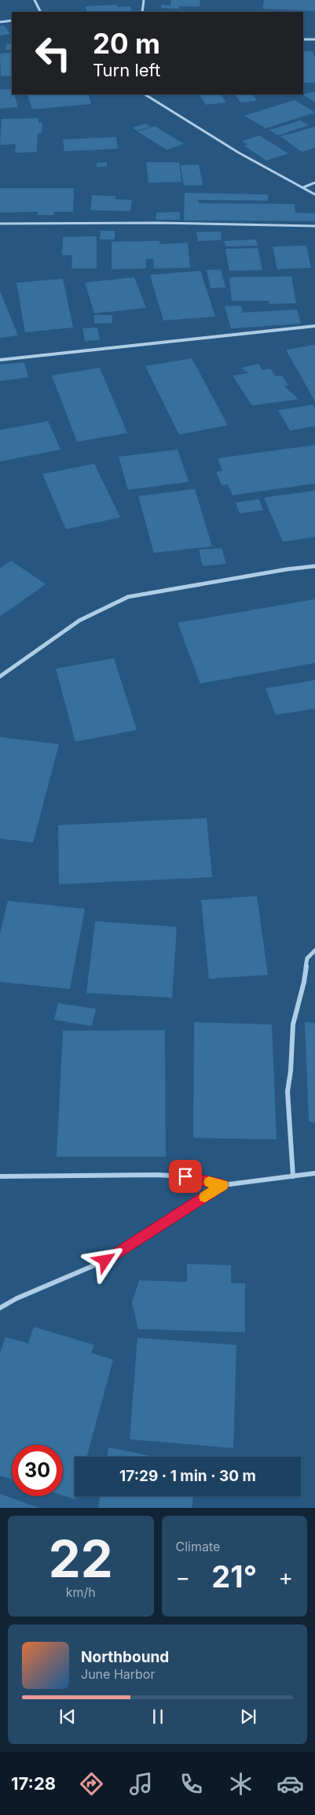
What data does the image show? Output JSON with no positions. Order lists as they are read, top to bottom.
{
  "page": {
    "turn": ["20 m", "Turn left"],
    "limit": "30",
    "trip": "17:29 · 1 min · 30 m",
    "tile": [
      ["22", "km/h"],
      "Climate"
    ],
    "heat": ["−", "21°", "+"],
    "song": ["Northbound", "June Harbor"],
    "tabs": "17:28"
  }
}
